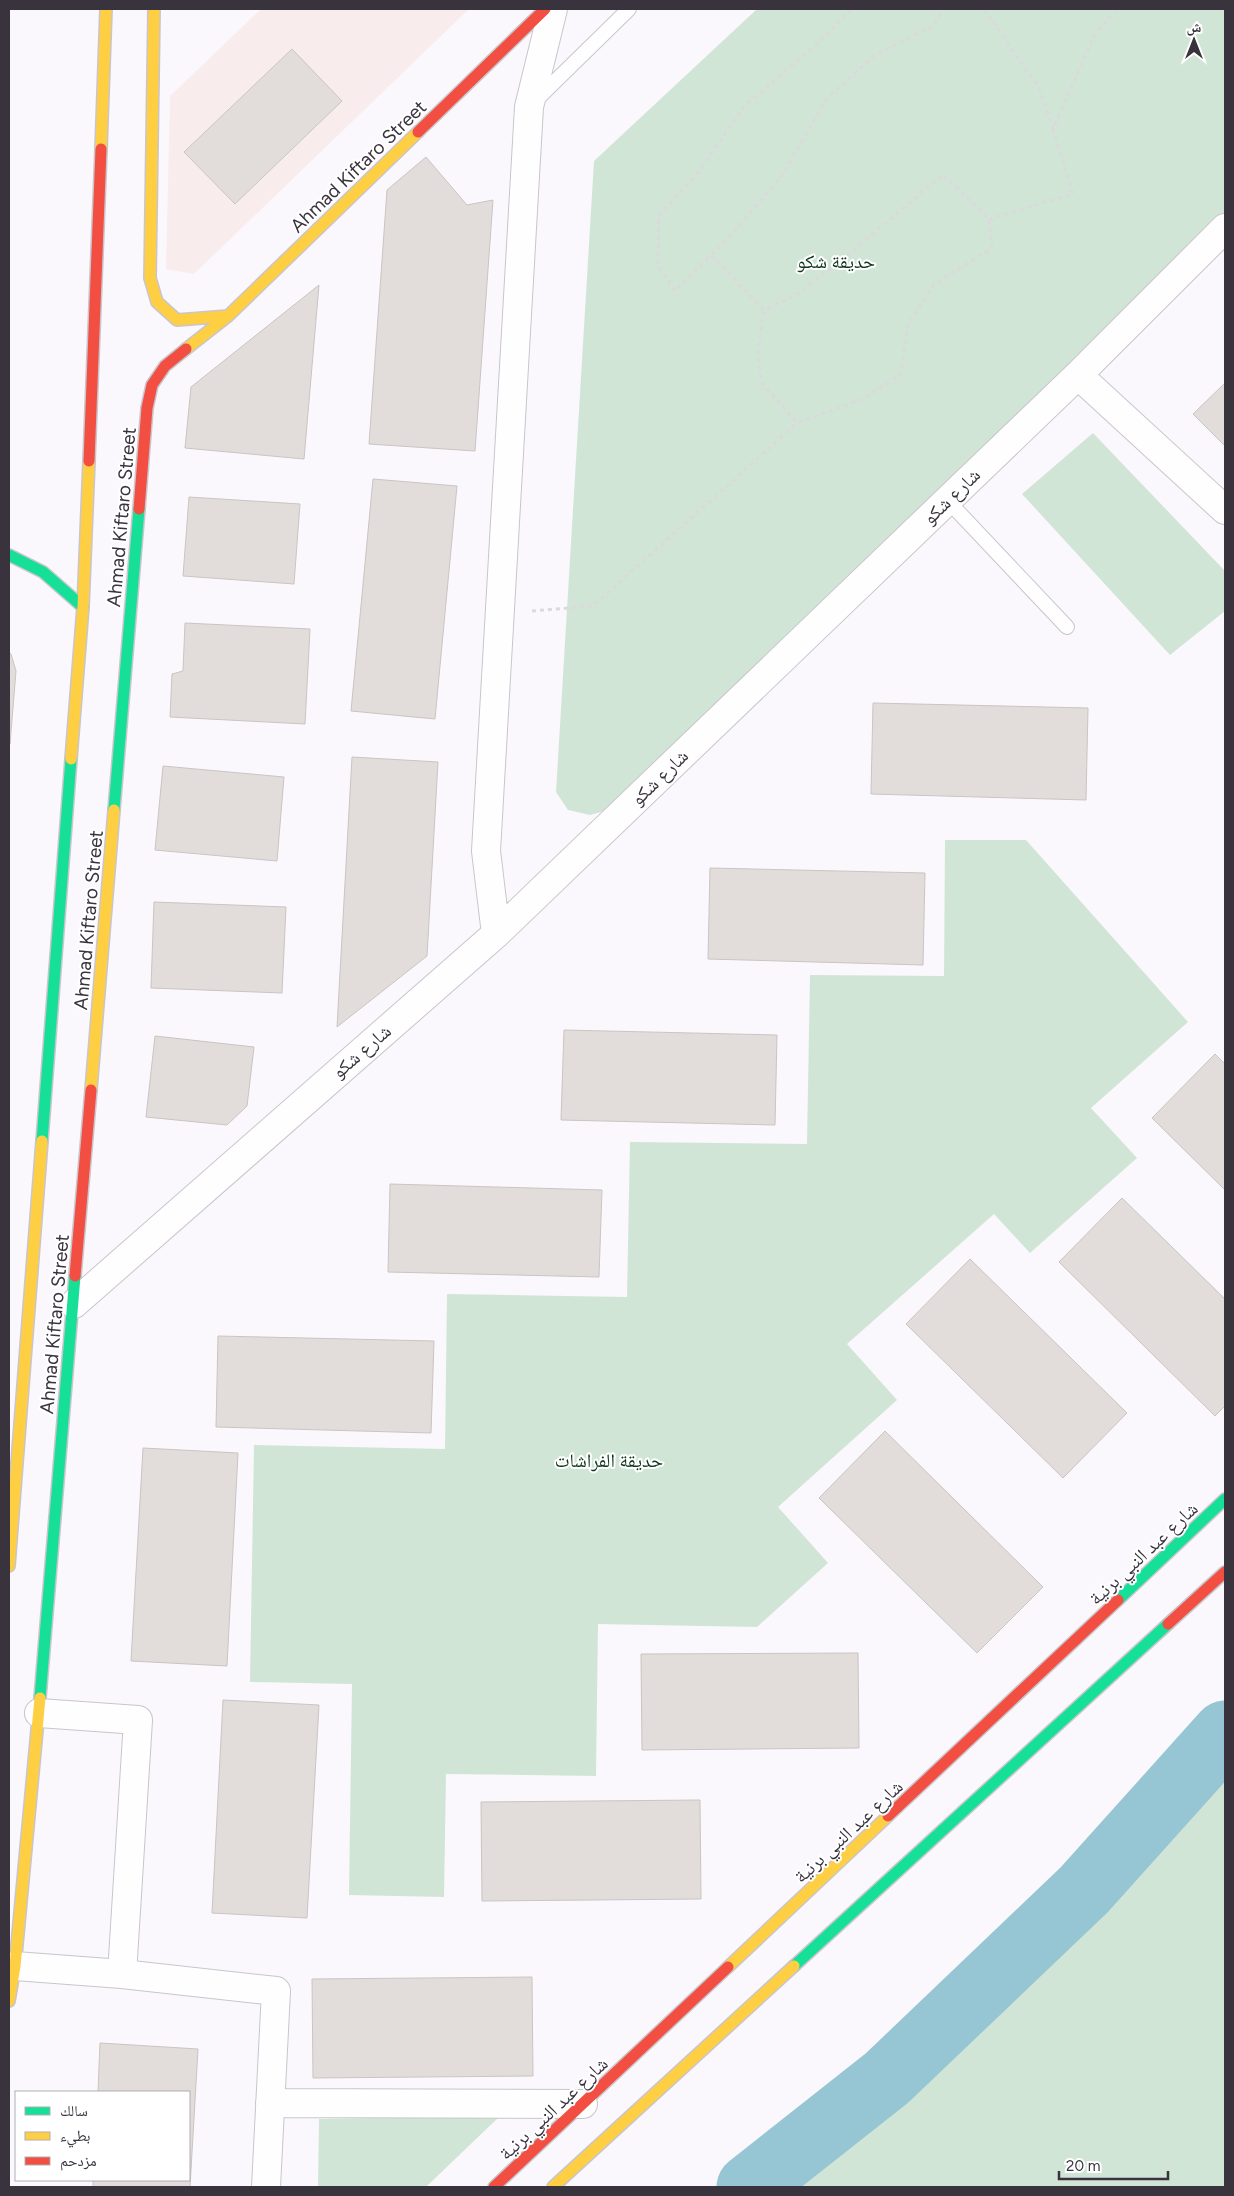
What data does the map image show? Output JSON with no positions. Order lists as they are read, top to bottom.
{
  "streets": {
    "main road": ["Ahmad Kiftaro Street", "شارع عبد النبي برنية"],
    "street": ["شارع شكو"]
  },
  "crossings": [
    ["Ahmad Kiftaro Street", "شارع شكو"]
  ],
  "parks": ["حديقة شكو", "حديقة الفراشات"],
  "legend": ["سالك", "بطيء", "مزدحم"],
  "scale_bar": "20 m",
  "north": "top"
}
